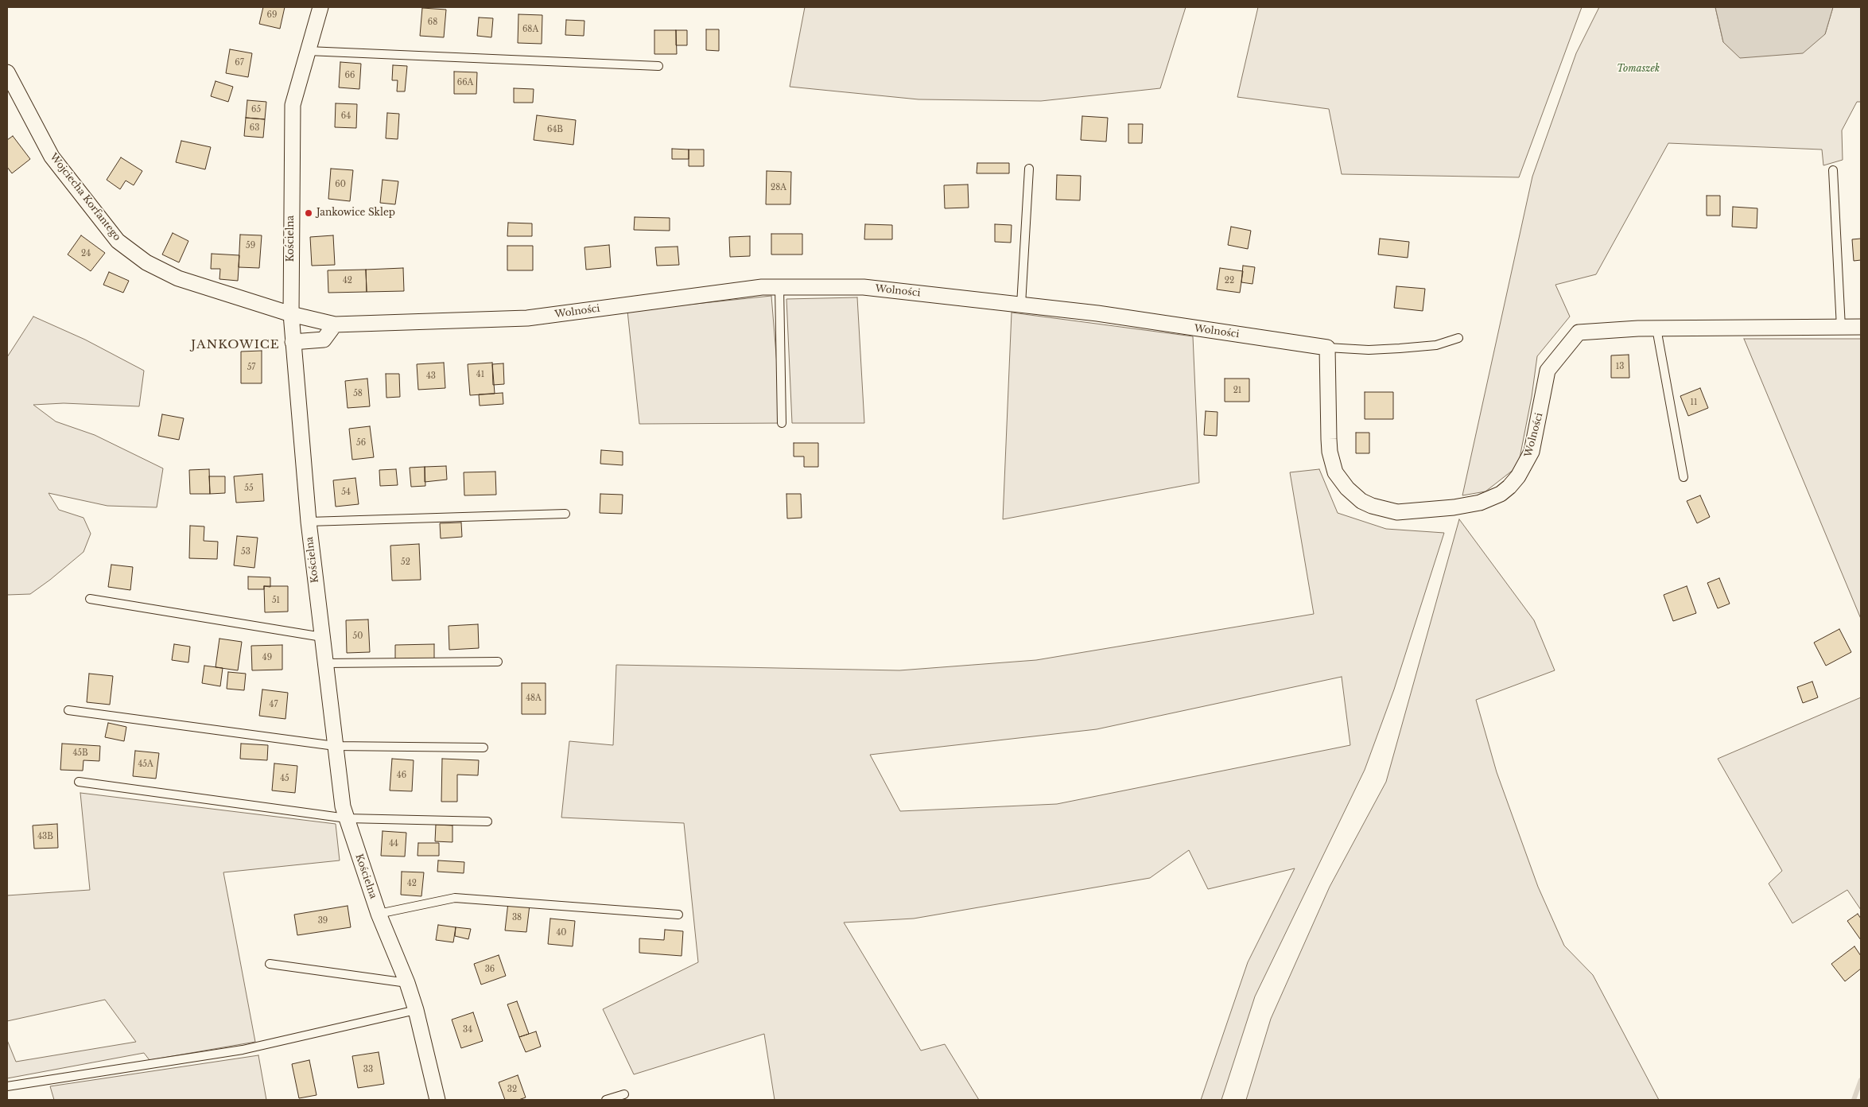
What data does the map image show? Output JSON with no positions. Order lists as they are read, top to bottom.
{
  "streets": {
    "street": ["Wojciecha Korfantego", "Kościelna", "Wolności"]
  },
  "crossings": [
    ["Wojciecha Korfantego", "Kościelna"],
    ["Wojciecha Korfantego", "Wolności"],
    ["Kościelna", "Wolności"]
  ],
  "districts": ["JANKOWICE"],
  "parks": ["Tomaszek"],
  "places": ["Jankowice Sklep"],
  "house_numbers": [
    "69",
    "68",
    "68A",
    "67",
    "66",
    "66A",
    "65",
    "64",
    "63",
    "64B",
    "60",
    "28A",
    "59",
    "24",
    "42",
    "22",
    "13",
    "57",
    "41",
    "43",
    "21",
    "58",
    "11",
    "56",
    "55",
    "54",
    "53",
    "52",
    "51",
    "50",
    "49",
    "48A",
    "47",
    "45B",
    "45A",
    "46",
    "45",
    "43B",
    "44",
    "42",
    "38",
    "39",
    "40",
    "36",
    "34",
    "33",
    "32"
  ]
}
